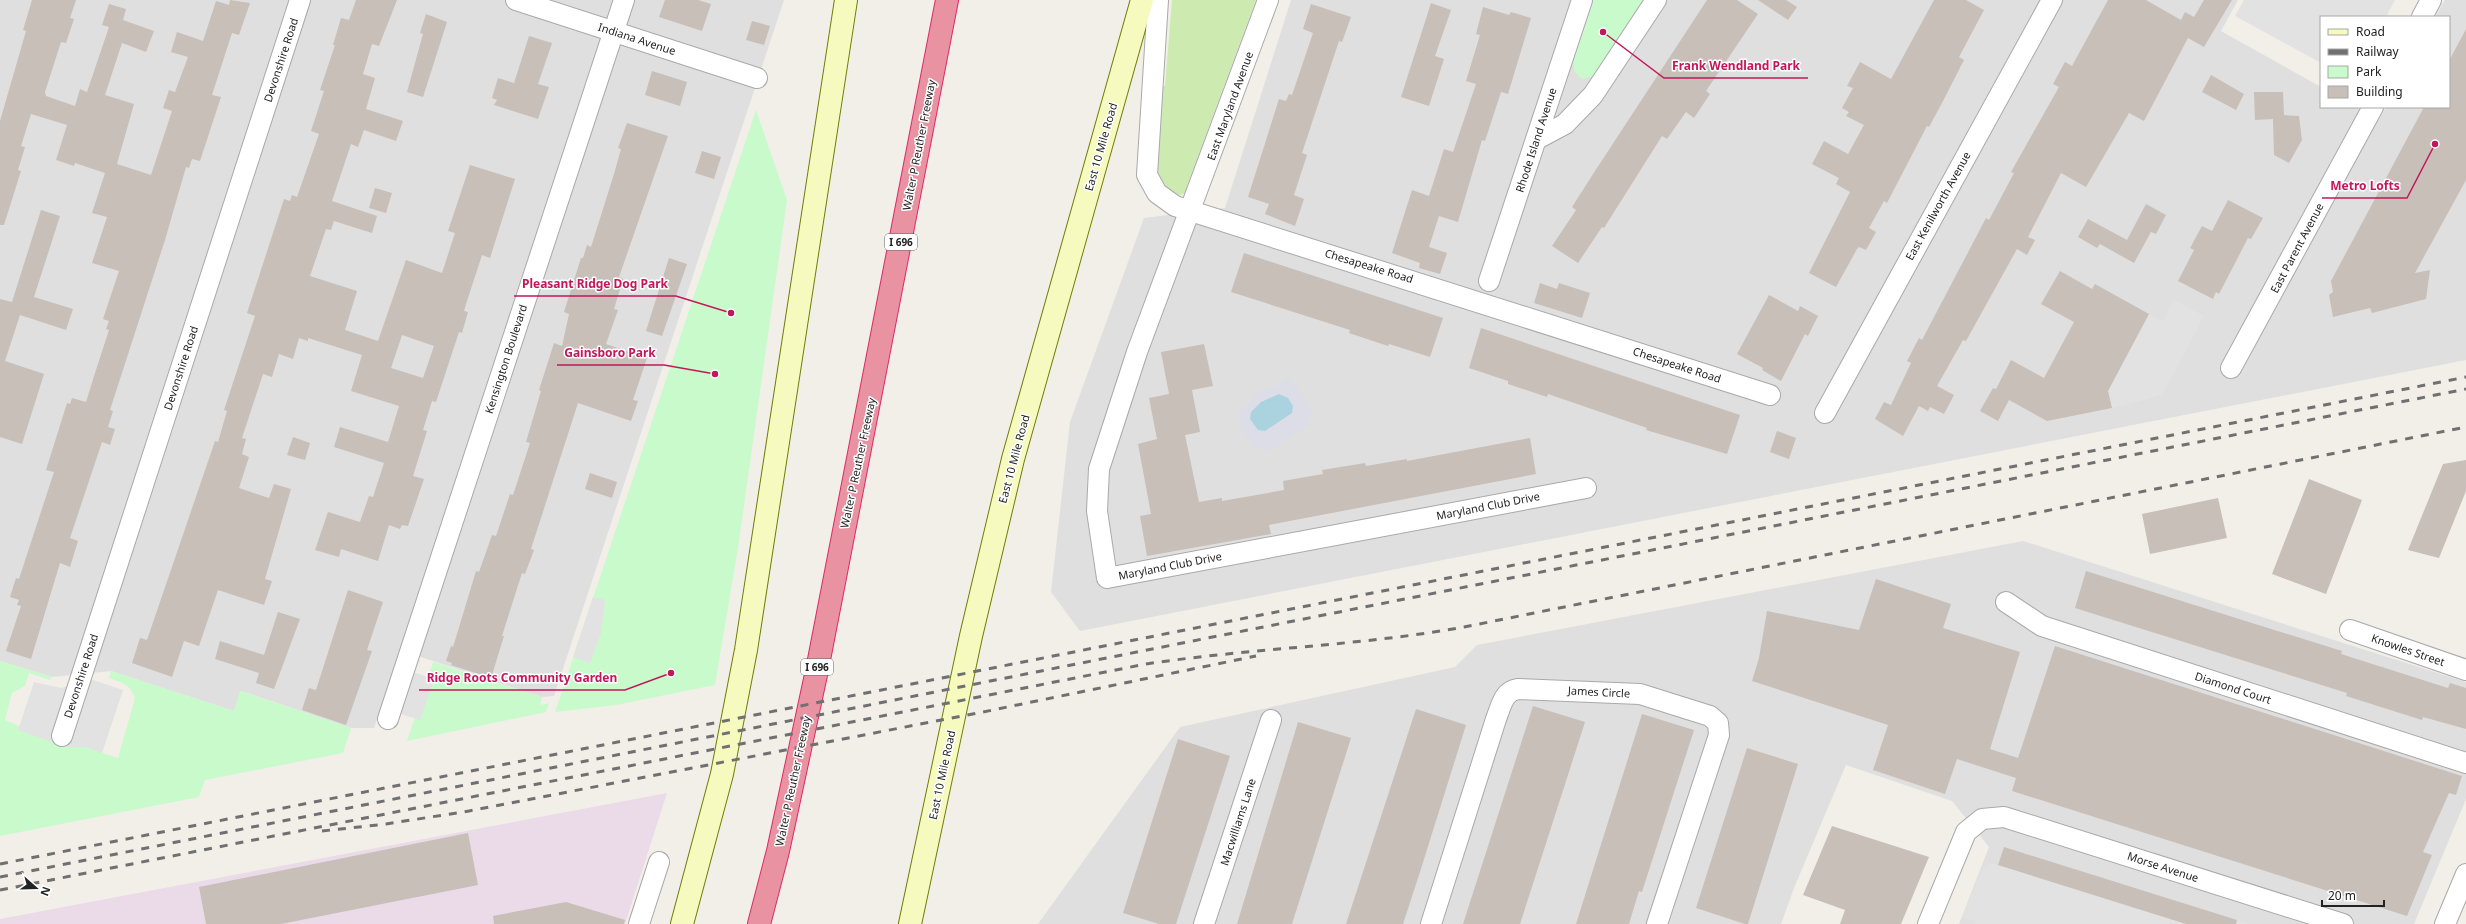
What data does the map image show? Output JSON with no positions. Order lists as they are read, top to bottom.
{
  "streets": {
    "highway": ["Walter P Reuther Freeway", "I 696"],
    "main road": ["East 10 Mile Road"],
    "street": [
      "Indiana Avenue",
      "Devonshire Road",
      "East Maryland Avenue",
      "Rhode Island Avenue",
      "East Kenilworth Avenue",
      "East Parent Avenue",
      "Chesapeake Road",
      "Kensington Boulevard",
      "Maryland Club Drive",
      "Knowles Street",
      "Diamond Court",
      "James Circle",
      "Macwilliams Lane",
      "Morse Avenue"
    ]
  },
  "crossings": [
    ["Indiana Avenue", "Kensington Boulevard"],
    ["East Maryland Avenue", "Chesapeake Road"],
    ["East Maryland Avenue", "Maryland Club Drive"],
    ["Chesapeake Road", "Maryland Club Drive"]
  ],
  "places": [
    "Frank Wendland Park",
    "Metro Lofts",
    "Pleasant Ridge Dog Park",
    "Gainsboro Park",
    "Ridge Roots Community Garden"
  ],
  "legend": [
    "Road",
    "Railway",
    "Park",
    "Building"
  ],
  "scale_bar": "20 m",
  "north": "right"
}
